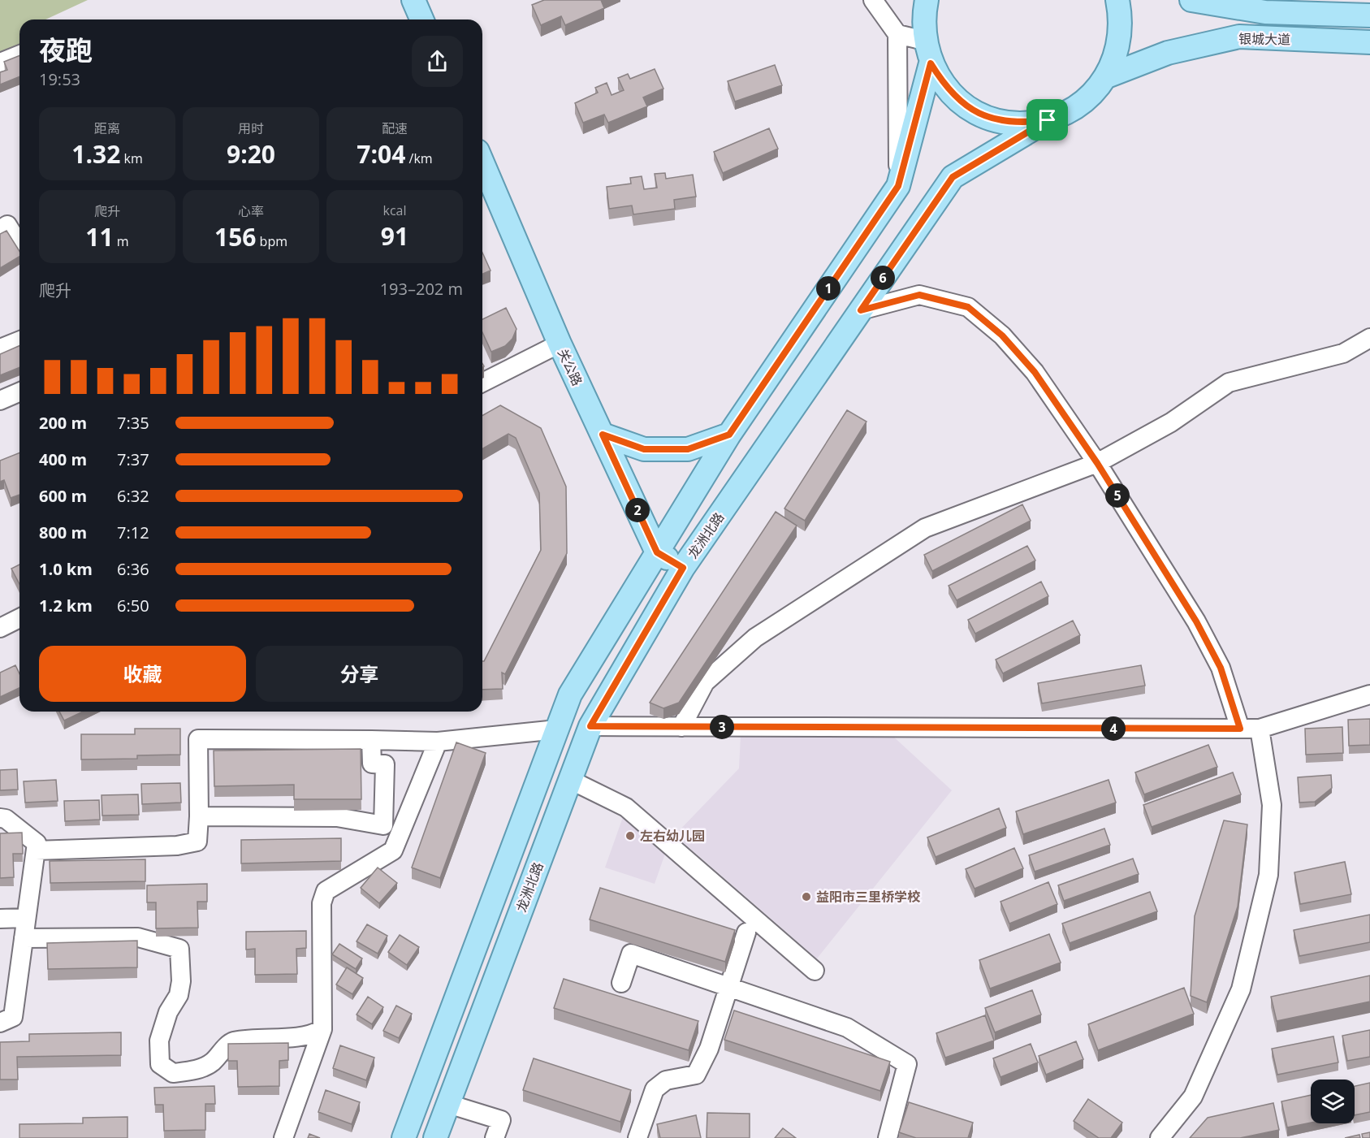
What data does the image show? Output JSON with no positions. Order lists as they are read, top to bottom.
{
  "streets": {
    "main road": ["银城大道", "关公路", "龙洲北路"]
  },
  "places": ["左右幼儿园", "益阳市三里桥学校"],
  "page": {
    "heading": ["夜跑", "19:53"],
    "stats": [
      ["距离", "1.32 km"],
      ["用时", "9:20"],
      ["配速", "7:04 /km"],
      ["爬升", "11 m"],
      ["心率", "156 bpm"],
      ["kcal", "91"]
    ],
    "pins": [
      "6",
      "1",
      "5",
      "2",
      "3",
      "4"
    ],
    "chart": ["爬升", "193–202 m"],
    "list": [
      {
        "name": "200 m",
        "note": "7:35"
      },
      {
        "name": "400 m",
        "note": "7:37"
      },
      {
        "name": "600 m",
        "note": "6:32"
      },
      {
        "name": "800 m",
        "note": "7:12"
      },
      {
        "name": "1.0 km",
        "note": "6:36"
      },
      {
        "name": "1.2 km",
        "note": "6:50"
      }
    ],
    "buttons": ["收藏", "分享"]
  }
}
